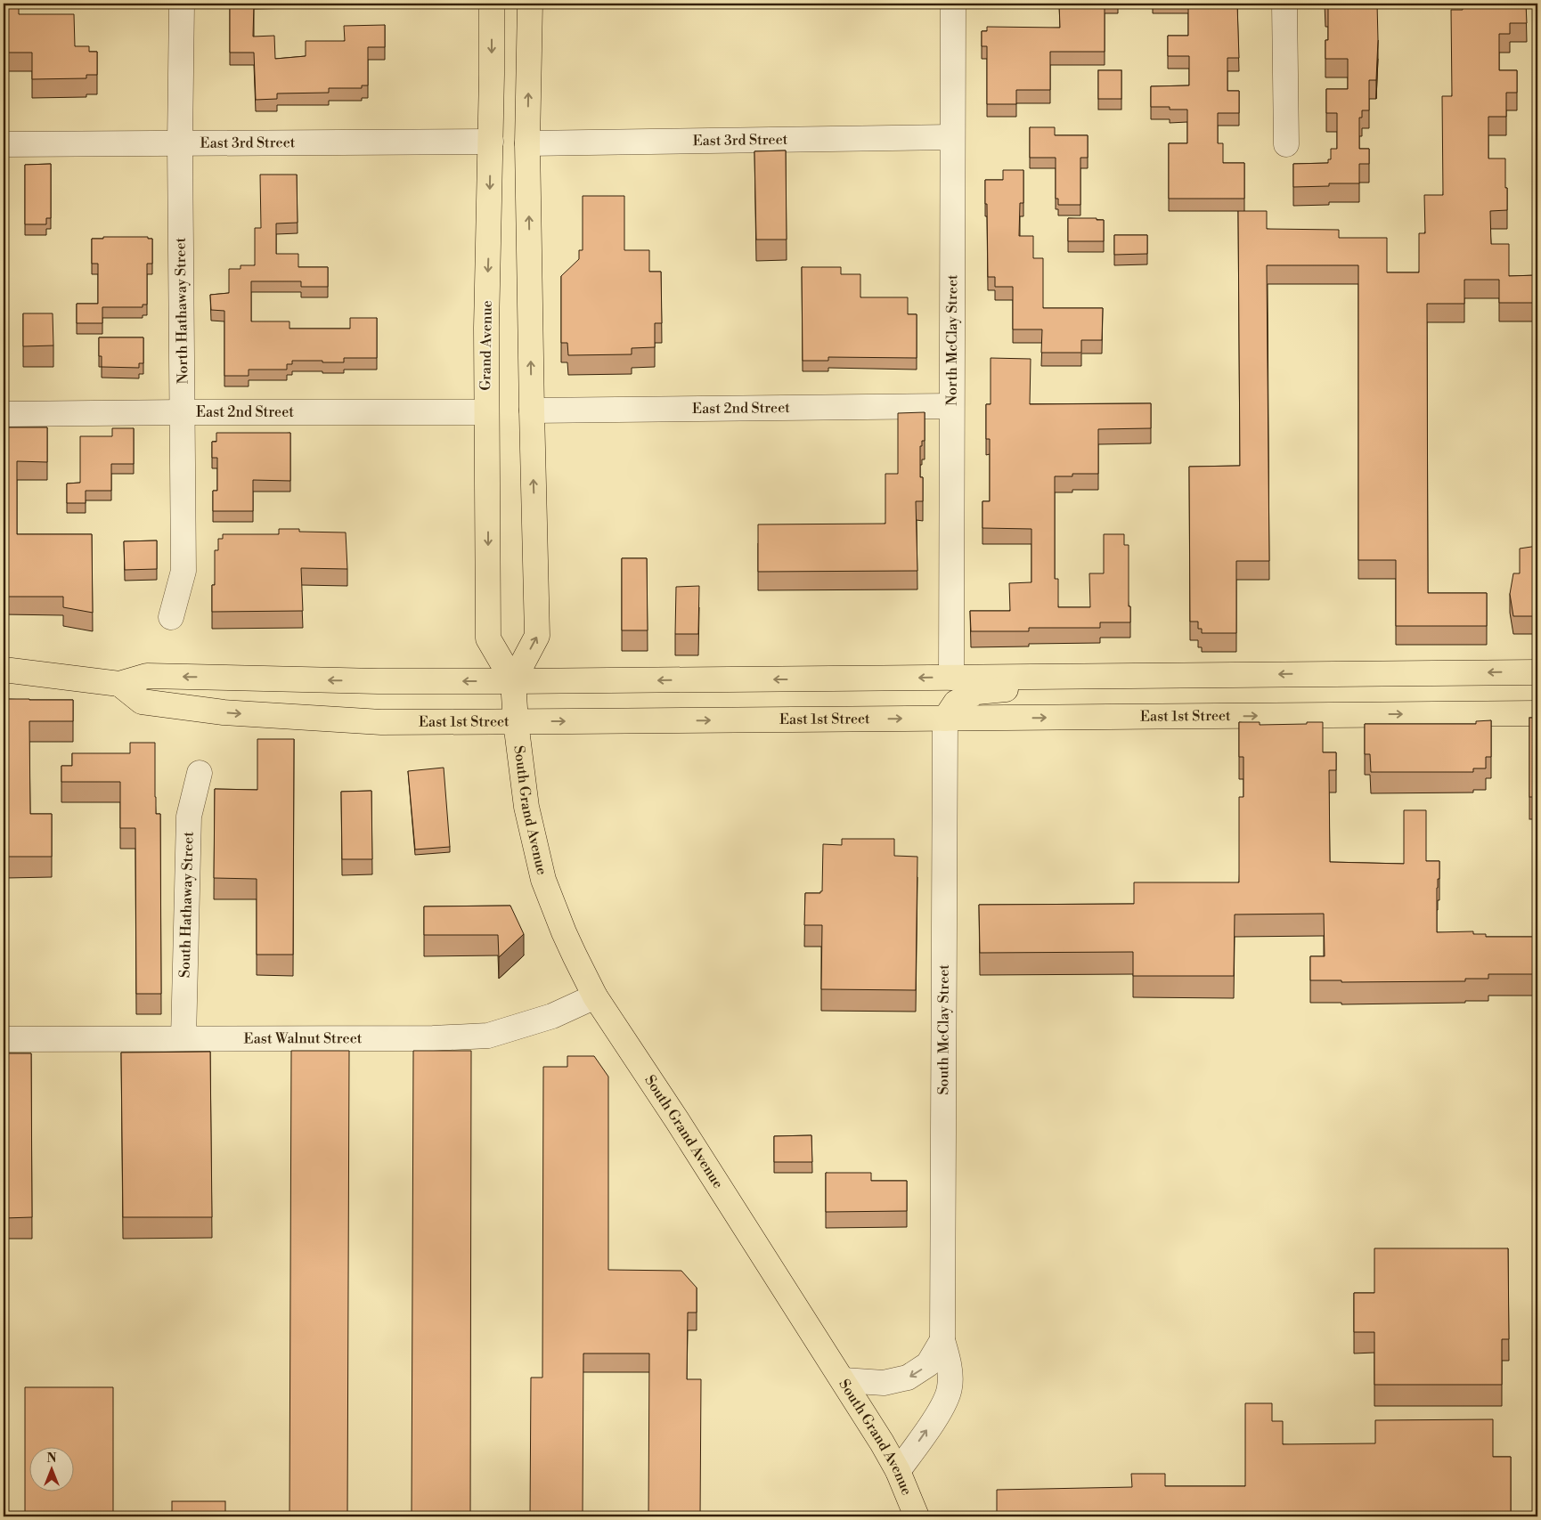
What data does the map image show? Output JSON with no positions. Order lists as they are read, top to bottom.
{
  "streets": {
    "main road": ["Grand Avenue", "East 1st Street", "South Grand Avenue"],
    "street": [
      "East 3rd Street",
      "North Hathaway Street",
      "North McClay Street",
      "East 2nd Street",
      "South Hathaway Street",
      "South McClay Street",
      "East Walnut Street"
    ]
  },
  "crossings": [
    ["East 3rd Street", "North Hathaway Street"],
    ["East 3rd Street", "North McClay Street"],
    ["East 3rd Street", "Grand Avenue"],
    ["North Hathaway Street", "East 2nd Street"],
    ["North McClay Street", "East 2nd Street"],
    ["Grand Avenue", "East 2nd Street"],
    ["Grand Avenue", "East 1st Street"],
    ["Grand Avenue", "South Grand Avenue"],
    ["East 1st Street", "South Grand Avenue"],
    ["East 1st Street", "South McClay Street"],
    ["South Grand Avenue", "South McClay Street"],
    ["South Grand Avenue", "East Walnut Street"],
    ["South Hathaway Street", "East Walnut Street"]
  ],
  "north": "top"
}
